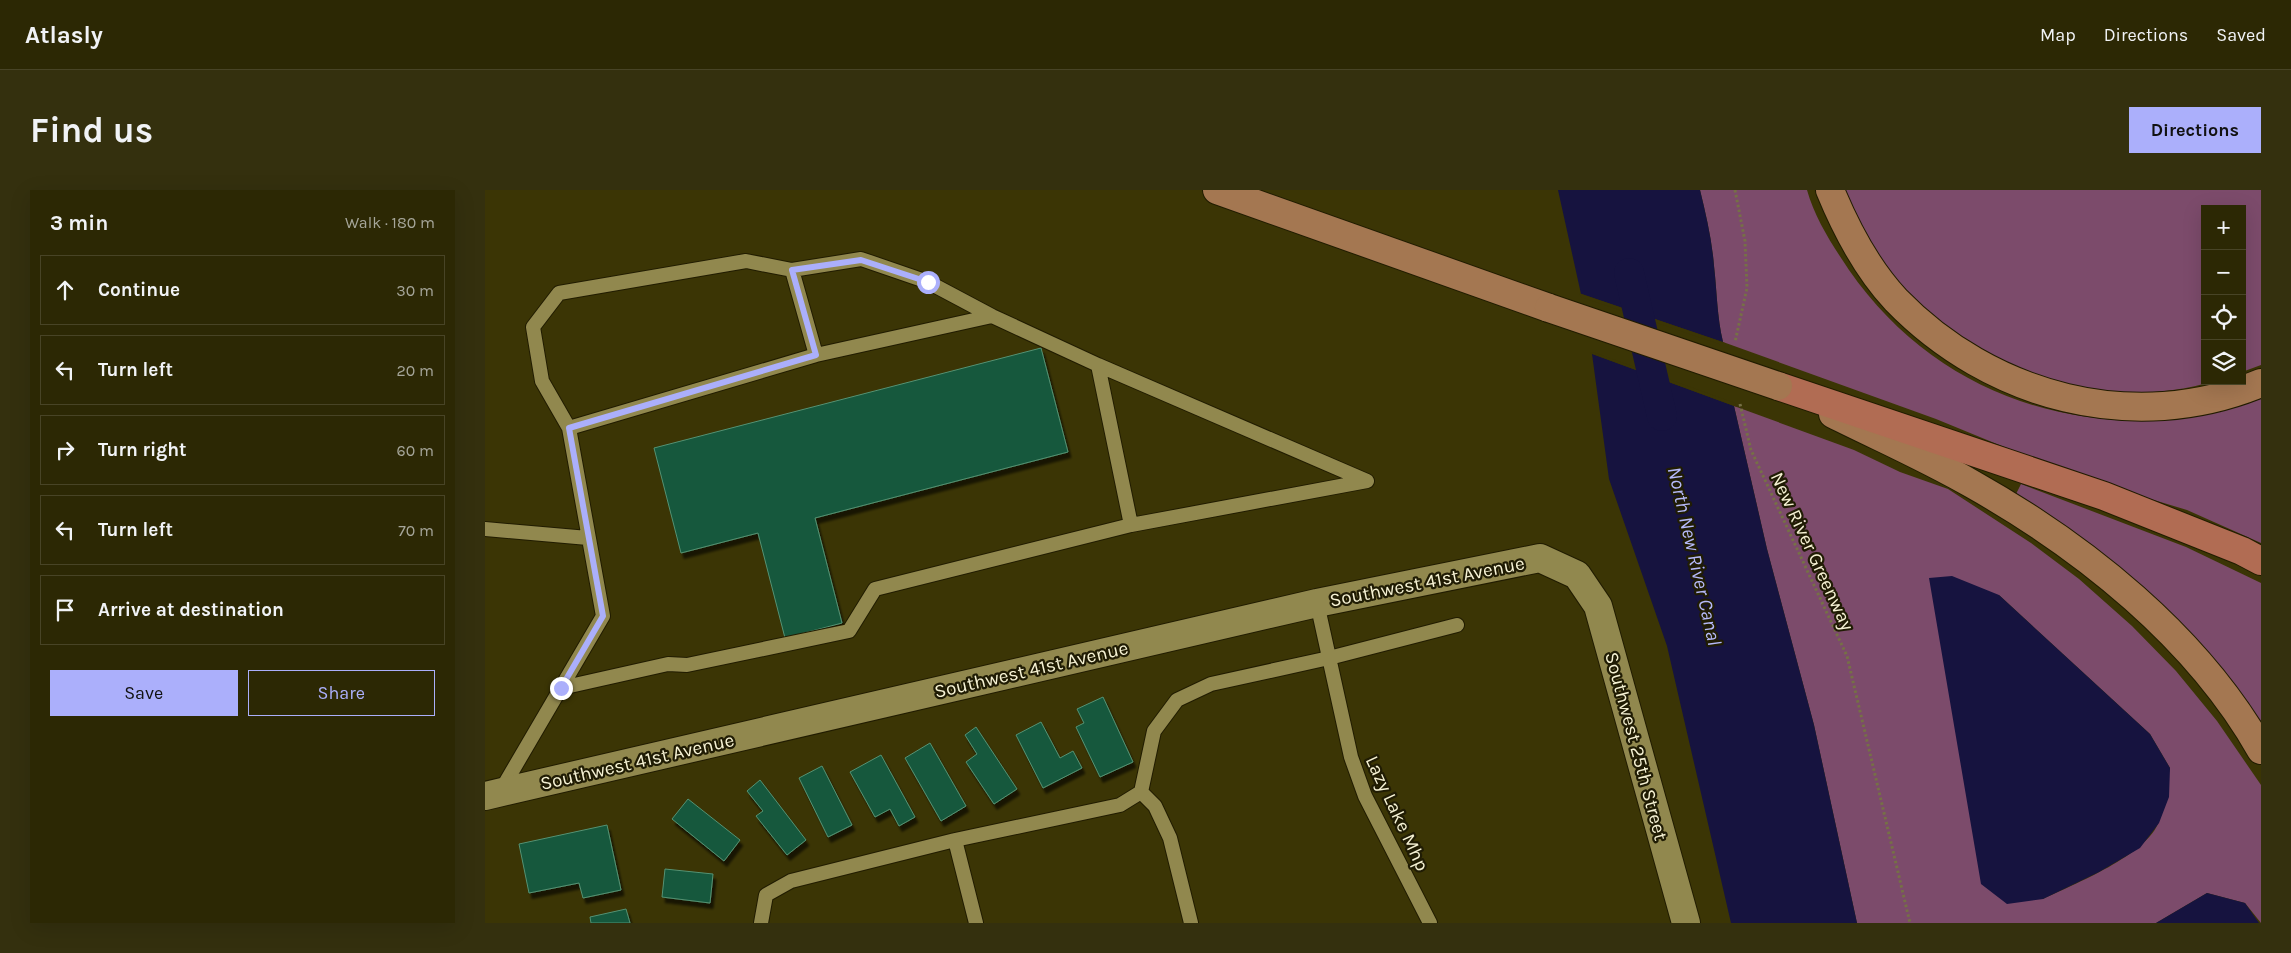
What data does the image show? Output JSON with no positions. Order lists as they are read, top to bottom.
{
  "streets": {
    "street": ["Southwest 41st Avenue", "Southwest 25th Street"],
    "lane": ["Lazy Lake Mhp"],
    "path": ["New River Greenway"]
  },
  "crossings": [
    ["Southwest 41st Avenue", "Southwest 25th Street"],
    ["Southwest 41st Avenue", "Lazy Lake Mhp"]
  ],
  "water": ["North New River Canal"],
  "page": {
    "header": "Atlasly",
    "nav": ["Map", "Directions", "Saved"],
    "buttons": [
      "Directions",
      ["Save", "Share"]
    ],
    "title": "Find us",
    "heading": ["3 min", "Walk · 180 m"],
    "map_buttons": ["+", "−"],
    "list": [
      ["Continue", "30 m"],
      ["Turn left", "20 m"],
      ["Turn right", "60 m"],
      ["Turn left", "70 m"],
      "Arrive at destination"
    ]
  }
}
